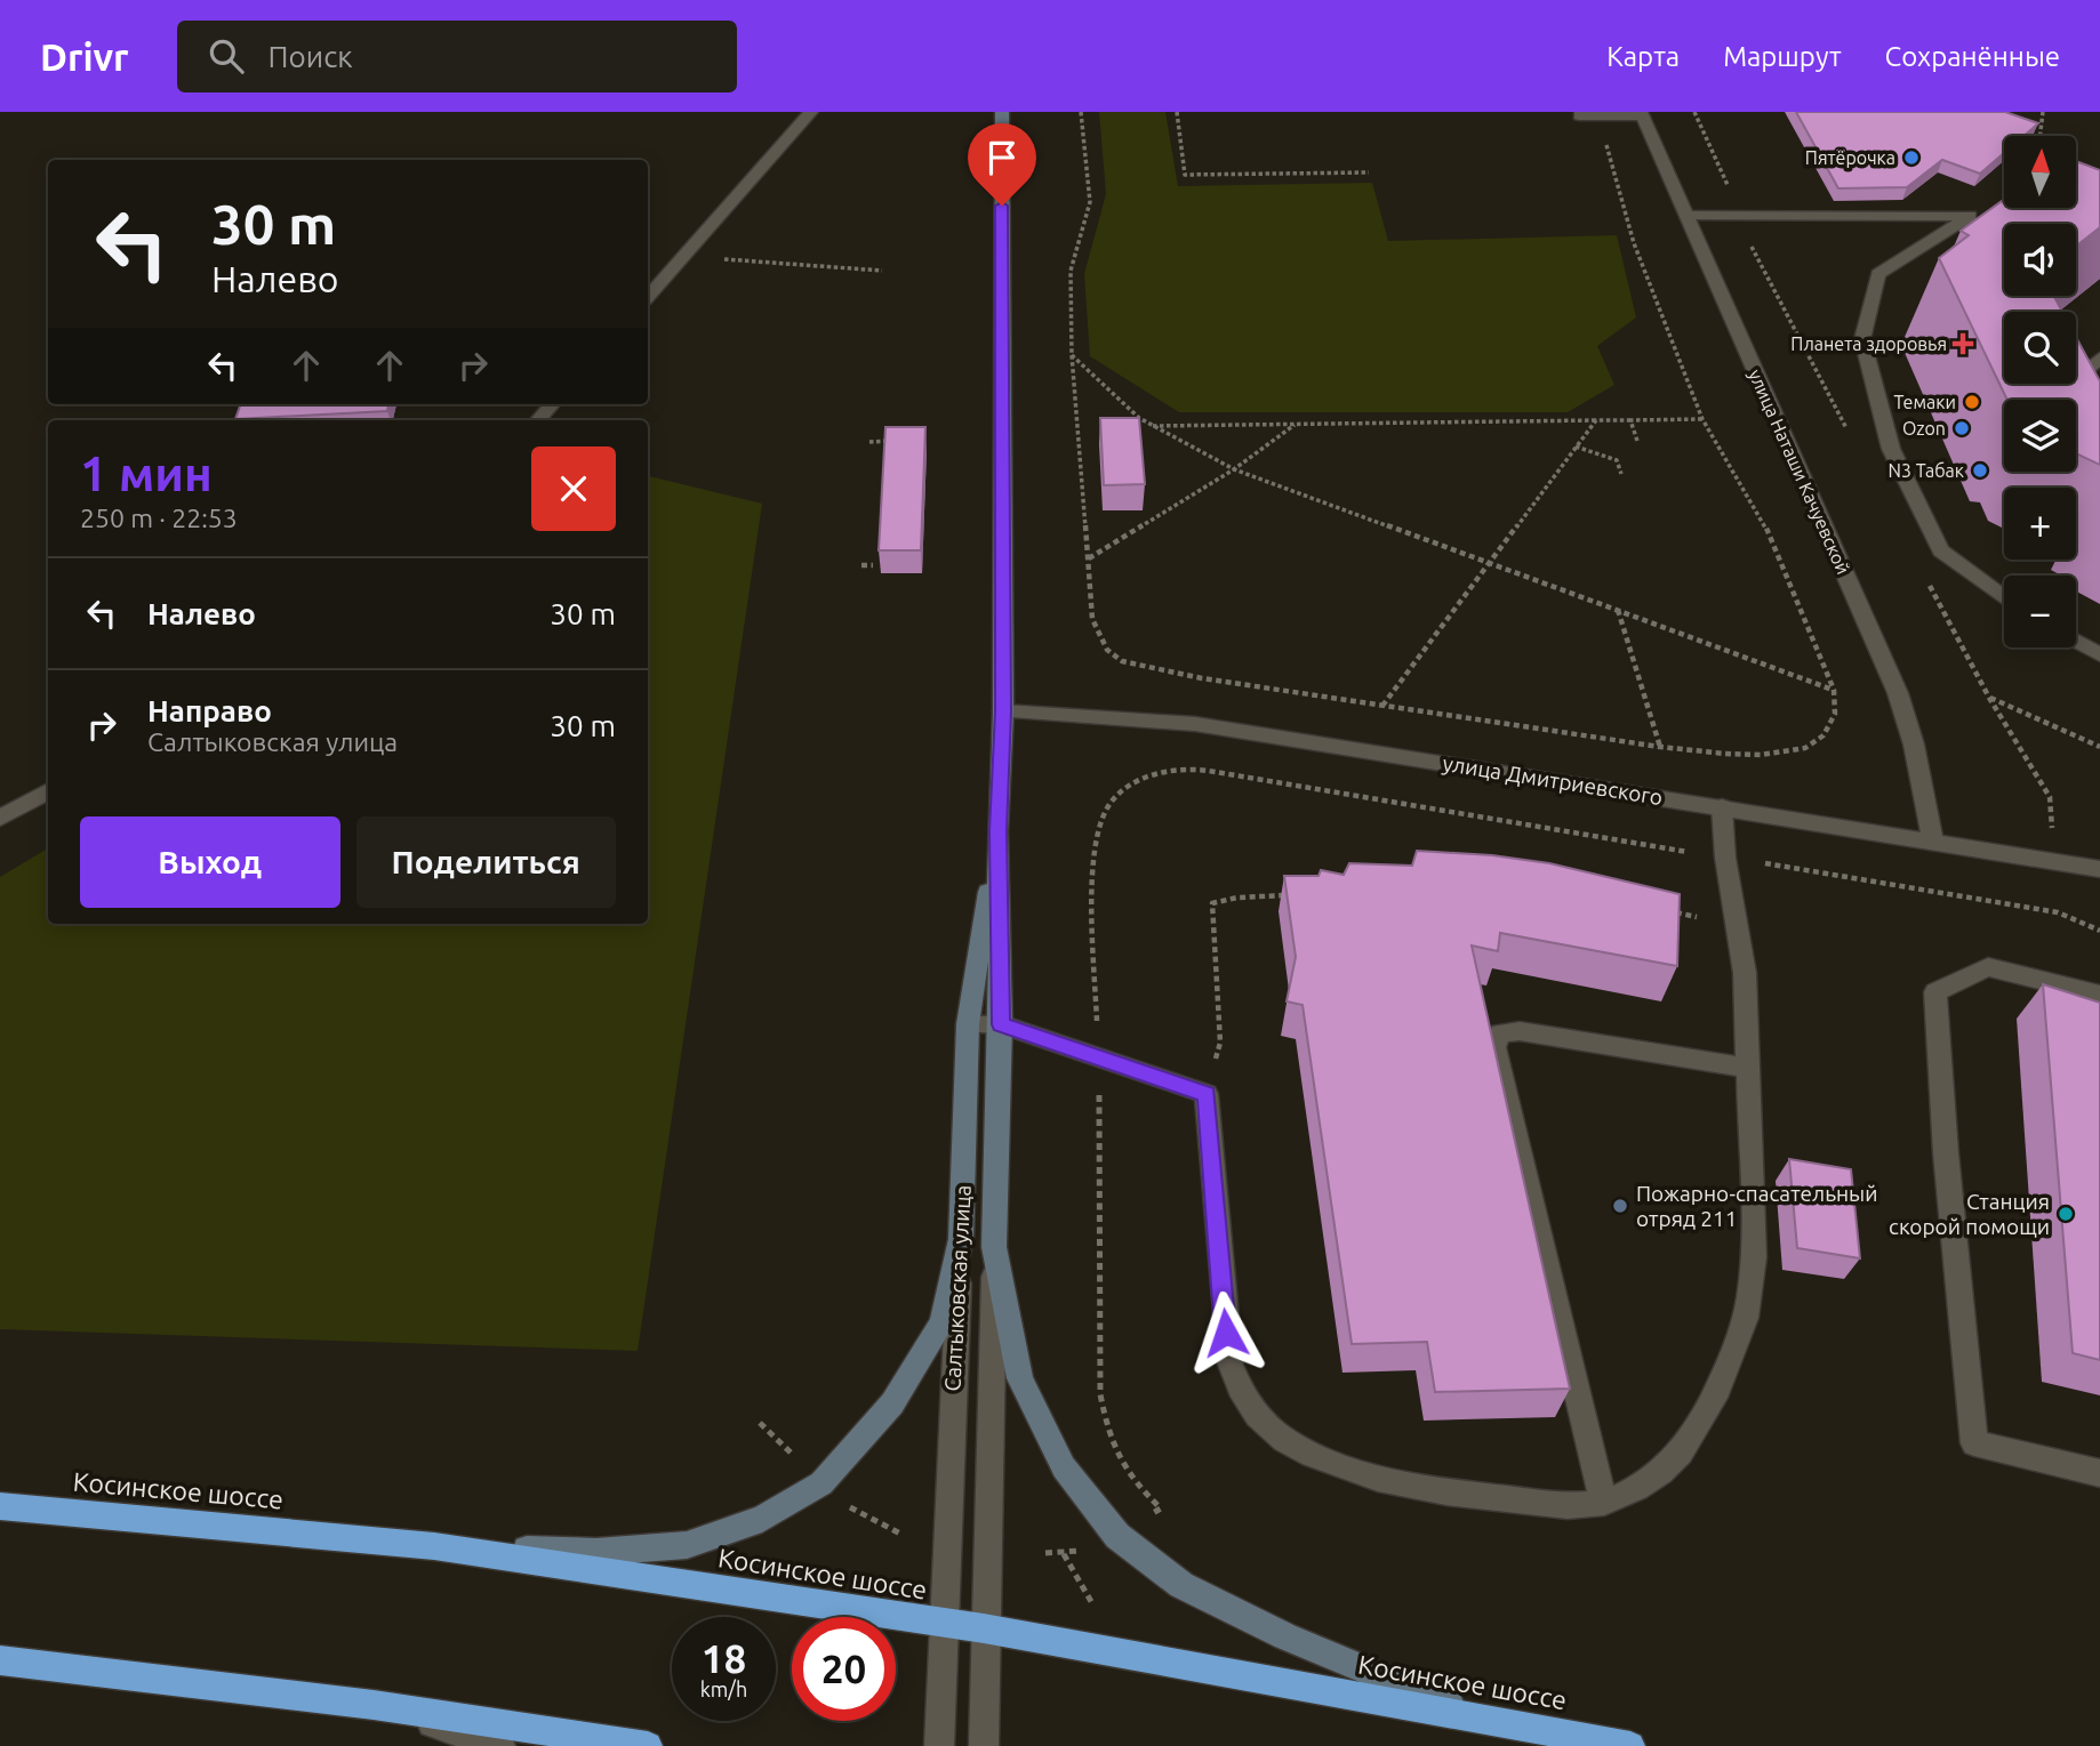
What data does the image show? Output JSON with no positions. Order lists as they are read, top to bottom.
{
  "streets": {
    "highway": ["Косинское шоссе"],
    "main road": ["Салтыковская улица"],
    "street": ["улица Наташи Качуевской", "улица Дмитриевского"]
  },
  "crossings": [
    ["улица Наташи Качуевской", "улица Дмитриевского"],
    ["улица Дмитриевского", "Салтыковская улица"],
    ["Салтыковская улица", "Косинское шоссе"]
  ],
  "places": {
    "other": [
      "Пятёрочка",
      "Темаки",
      "Ozon",
      "N3 Табак",
      "Пожарно-спасательный отряд 211",
      "Станция скорой помощи"
    ],
    "health": ["Планета здоровья"]
  },
  "north": "top",
  "page": {
    "header": "Drivr",
    "search": "Поиск",
    "nav": ["Карта", "Маршрут", "Сохранённые"],
    "map_buttons": ["+", "−"],
    "turn": ["30 m", "Налево"],
    "heading": ["1 мин", "250 m · 22:53"],
    "list": [
      {
        "name": "Налево",
        "value": "30 m"
      },
      {
        "name": "Направо",
        "note": "Салтыковская улица",
        "value": "30 m"
      }
    ],
    "buttons": ["Выход", "Поделиться"],
    "speed": "18 km/h",
    "limit": "20"
  }
}
